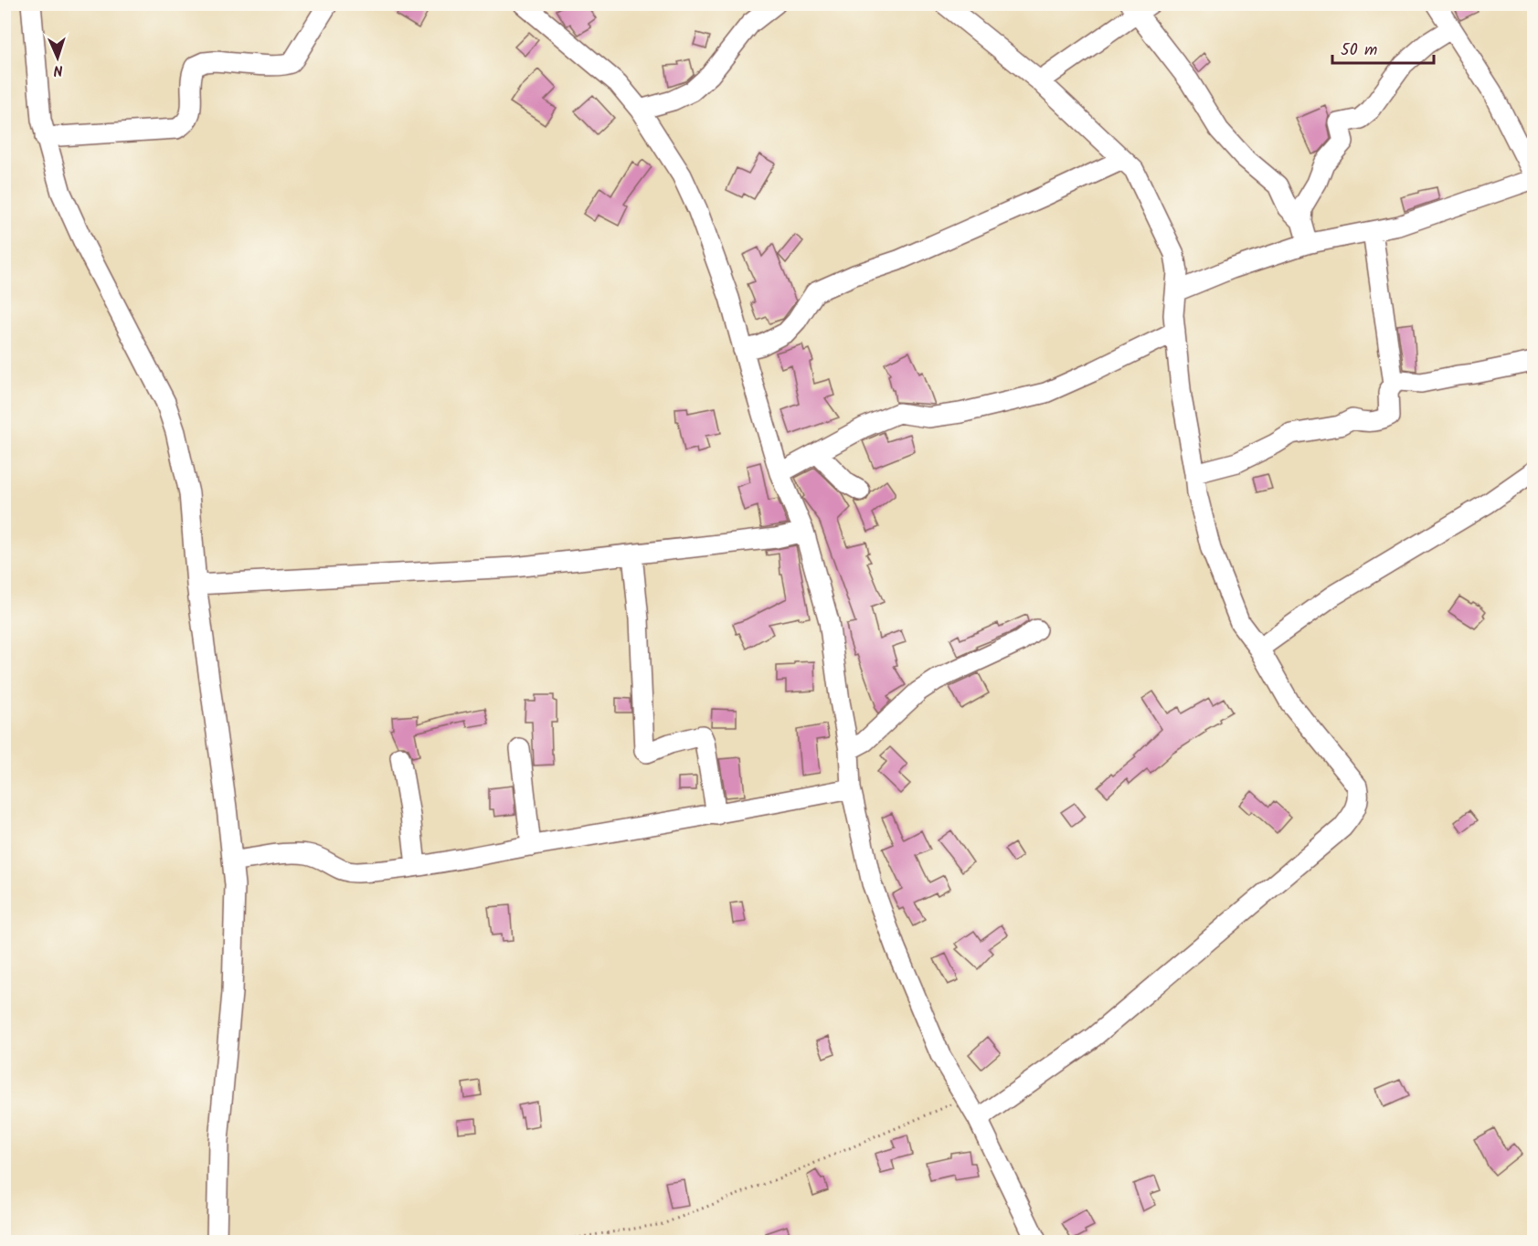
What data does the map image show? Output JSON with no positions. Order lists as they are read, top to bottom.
{
  "scale_bar": "50 m",
  "north": "bottom"
}
